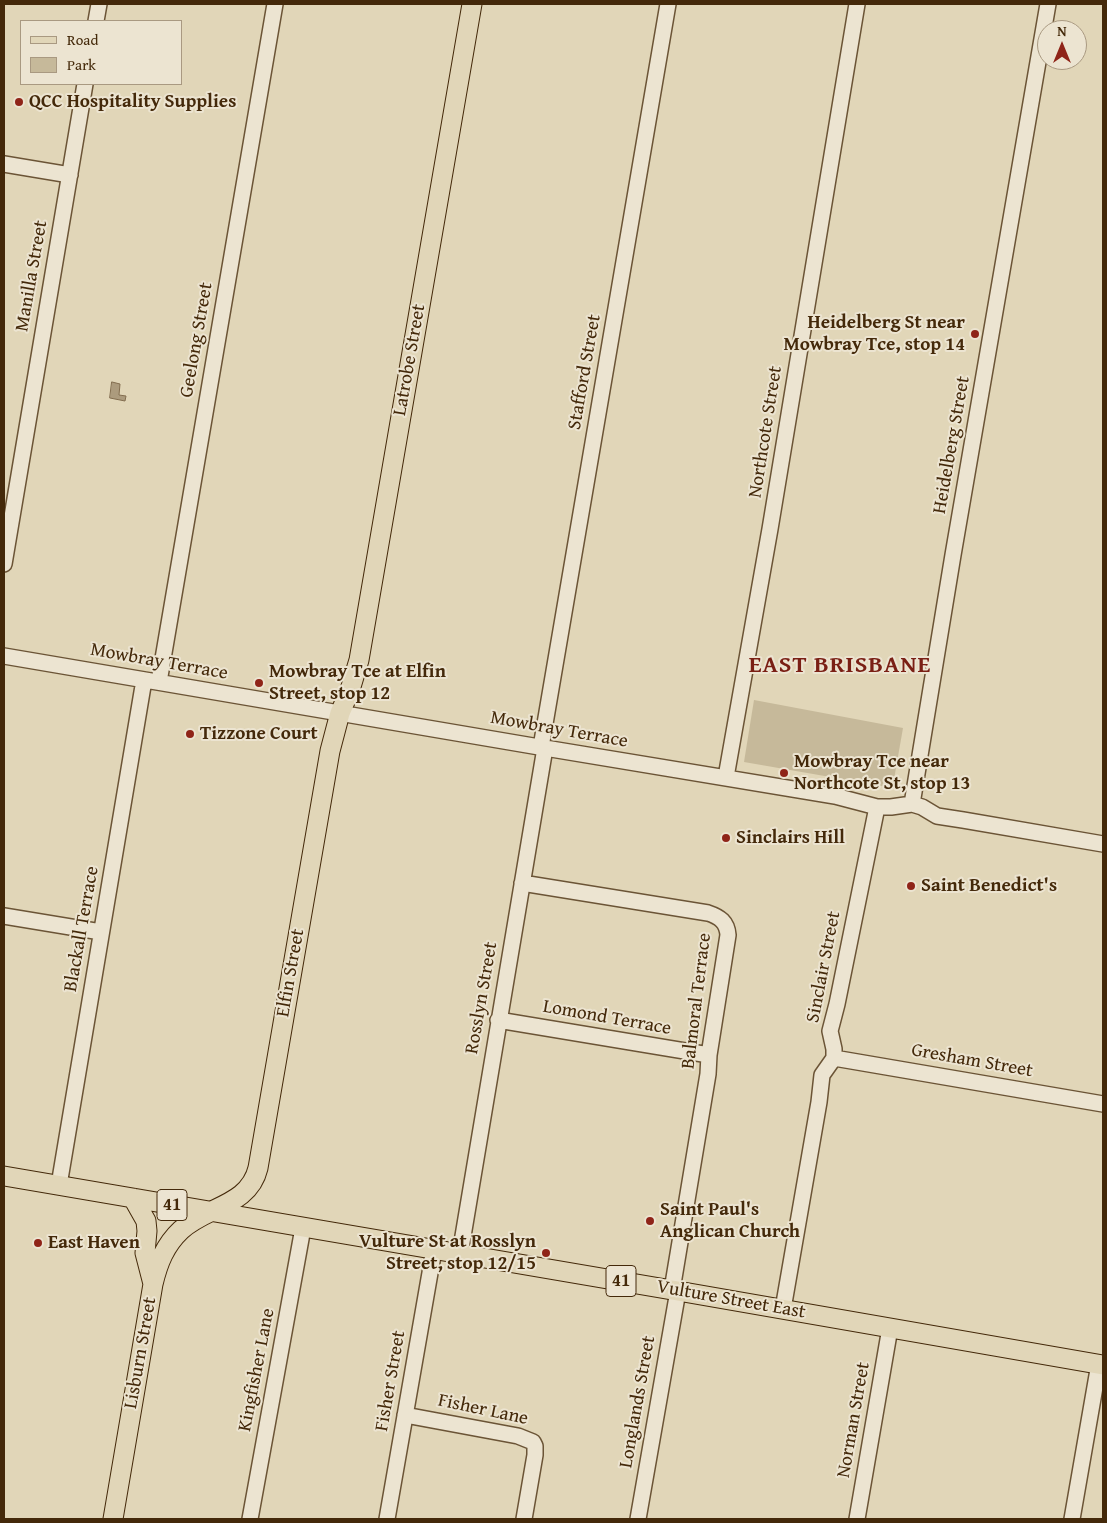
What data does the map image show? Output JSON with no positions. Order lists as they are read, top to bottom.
{
  "streets": {
    "main road": [
      "Latrobe Street",
      "Elfin Street",
      "41",
      "Vulture Street East",
      "Lisburn Street"
    ],
    "street": [
      "Manilla Street",
      "Geelong Street",
      "Stafford Street",
      "Northcote Street",
      "Heidelberg Street",
      "Mowbray Terrace",
      "Blackall Terrace",
      "Sinclair Street",
      "Rosslyn Street",
      "Balmoral Terrace",
      "Lomond Terrace",
      "Gresham Street",
      "Kingfisher Lane",
      "Fisher Street",
      "Longlands Street",
      "Fisher Lane",
      "Norman Street"
    ]
  },
  "crossings": [
    ["Geelong Street", "Mowbray Terrace"],
    ["Geelong Street", "Blackall Terrace"],
    ["Latrobe Street", "Mowbray Terrace"],
    ["Latrobe Street", "Elfin Street"],
    ["Stafford Street", "Mowbray Terrace"],
    ["Stafford Street", "Rosslyn Street"],
    ["Northcote Street", "Mowbray Terrace"],
    ["Heidelberg Street", "Mowbray Terrace"],
    ["Mowbray Terrace", "Blackall Terrace"],
    ["Mowbray Terrace", "Sinclair Street"],
    ["Mowbray Terrace", "Elfin Street"],
    ["Mowbray Terrace", "Rosslyn Street"],
    ["Blackall Terrace", "Vulture Street East"],
    ["Sinclair Street", "Gresham Street"],
    ["Elfin Street", "Vulture Street East"],
    ["Elfin Street", "Lisburn Street"],
    ["Rosslyn Street", "Balmoral Terrace"],
    ["Rosslyn Street", "Lomond Terrace"],
    ["Rosslyn Street", "Vulture Street East"],
    ["Balmoral Terrace", "Lomond Terrace"],
    ["Balmoral Terrace", "Vulture Street East"],
    ["Balmoral Terrace", "Longlands Street"],
    ["Vulture Street East", "Lisburn Street"],
    ["Vulture Street East", "Kingfisher Lane"],
    ["Vulture Street East", "Fisher Street"],
    ["Vulture Street East", "Longlands Street"],
    ["Vulture Street East", "Norman Street"],
    ["Fisher Street", "Fisher Lane"]
  ],
  "districts": ["EAST BRISBANE"],
  "places": [
    "QCC Hospitality Supplies",
    "Heidelberg St near Mowbray Tce, stop 14",
    "Mowbray Tce at Elfin Street, stop 12",
    "Tizzone Court",
    "Mowbray Tce near Northcote St, stop 13",
    "Sinclairs Hill",
    "Saint Benedict's",
    "Saint Paul's Anglican Church",
    "East Haven",
    "Vulture St at Rosslyn Street, stop 12/15"
  ],
  "legend": ["Road", "Park"],
  "north": "top"
}
